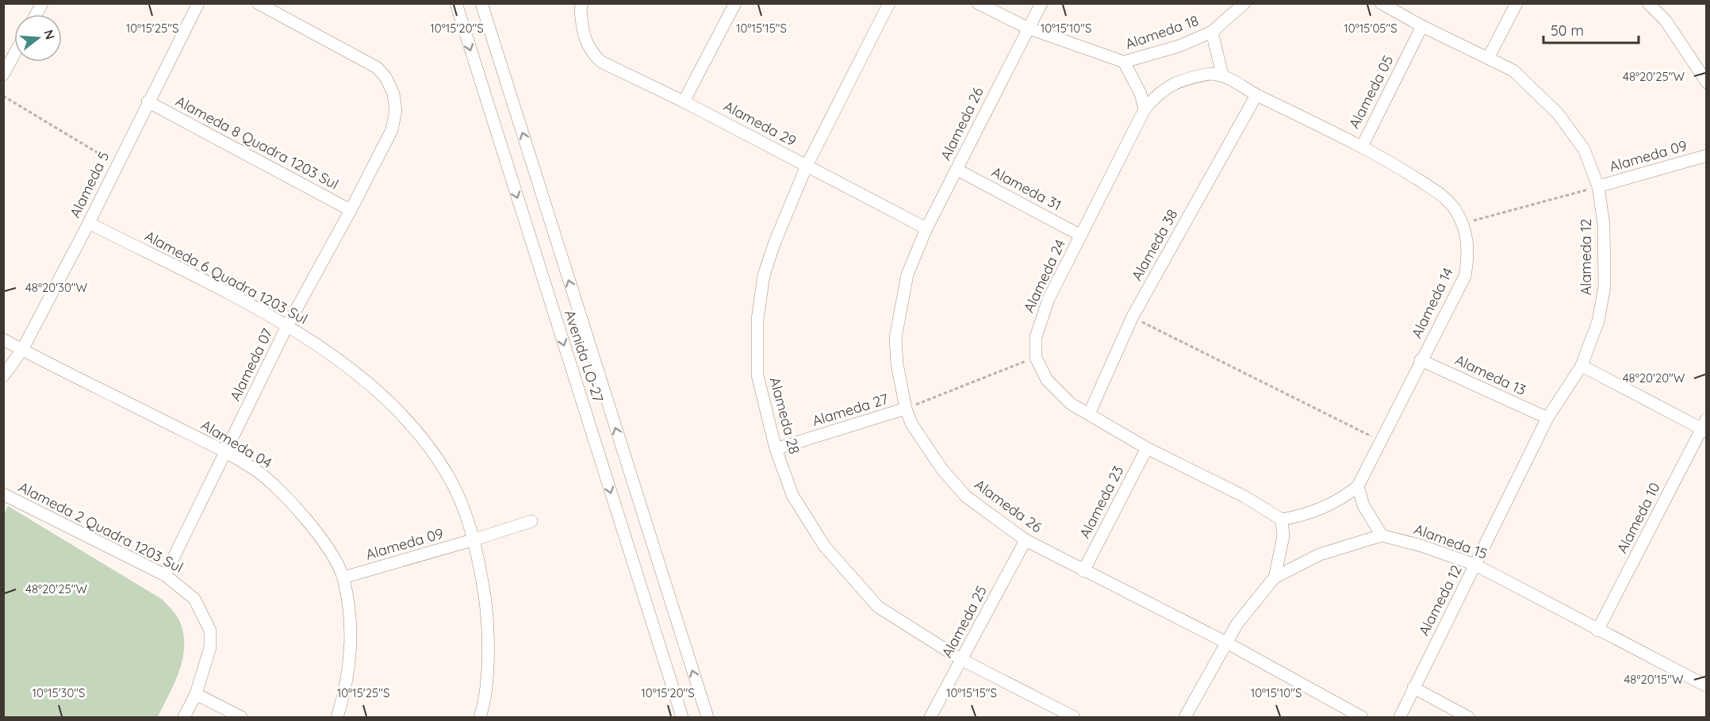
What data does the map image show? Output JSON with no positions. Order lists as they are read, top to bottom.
{
  "streets": {
    "street": [
      "Alameda 18",
      "Alameda 05",
      "Alameda 29",
      "Alameda 26",
      "Alameda 8 Quadra 1203 Sul",
      "Alameda 09",
      "Alameda 5",
      "Alameda 31",
      "Alameda 38",
      "Alameda 12",
      "Alameda 24",
      "Alameda 6 Quadra 1203 Sul",
      "Alameda 14",
      "Avenida LO-27",
      "Alameda 07",
      "Alameda 13",
      "Alameda 27",
      "Alameda 28",
      "Alameda 04",
      "Alameda 23",
      "Alameda 10",
      "Alameda 2 Quadra 1203 Sul",
      "Alameda 15",
      "Alameda 25"
    ]
  },
  "crossings": [
    ["Alameda 18", "Alameda 26"],
    ["Alameda 05", "Alameda 12"],
    ["Alameda 05", "Alameda 14"],
    ["Alameda 29", "Alameda 26"],
    ["Alameda 29", "Alameda 28"],
    ["Alameda 26", "Alameda 31"],
    ["Alameda 26", "Alameda 27"],
    ["Alameda 26", "Alameda 23"],
    ["Alameda 26", "Alameda 25"],
    ["Alameda 8 Quadra 1203 Sul", "Alameda 5"],
    ["Alameda 8 Quadra 1203 Sul", "Alameda 07"],
    ["Alameda 09", "Alameda 12"],
    ["Alameda 09", "Alameda 6 Quadra 1203 Sul"],
    ["Alameda 09", "Alameda 04"],
    ["Alameda 5", "Alameda 6 Quadra 1203 Sul"],
    ["Alameda 5", "Alameda 04"],
    ["Alameda 31", "Alameda 24"],
    ["Alameda 38", "Alameda 24"],
    ["Alameda 38", "Alameda 14"],
    ["Alameda 12", "Alameda 13"],
    ["Alameda 12", "Alameda 15"],
    ["Alameda 24", "Alameda 14"],
    ["Alameda 24", "Alameda 23"],
    ["Alameda 6 Quadra 1203 Sul", "Alameda 07"],
    ["Alameda 14", "Alameda 13"],
    ["Alameda 07", "Alameda 04"],
    ["Alameda 07", "Alameda 2 Quadra 1203 Sul"],
    ["Alameda 27", "Alameda 28"],
    ["Alameda 28", "Alameda 25"],
    ["Alameda 10", "Alameda 15"]
  ],
  "scale_bar": "50 m",
  "north": "right",
  "coordinates": [
    "10°15'25\"S",
    "10°15'20\"S",
    "10°15'15\"S",
    "10°15'10\"S",
    "10°15'05\"S",
    "48°20'25\"W",
    "48°20'30\"W",
    "48°20'20\"W",
    "48°20'15\"W",
    "10°15'30\"S"
  ]
}
